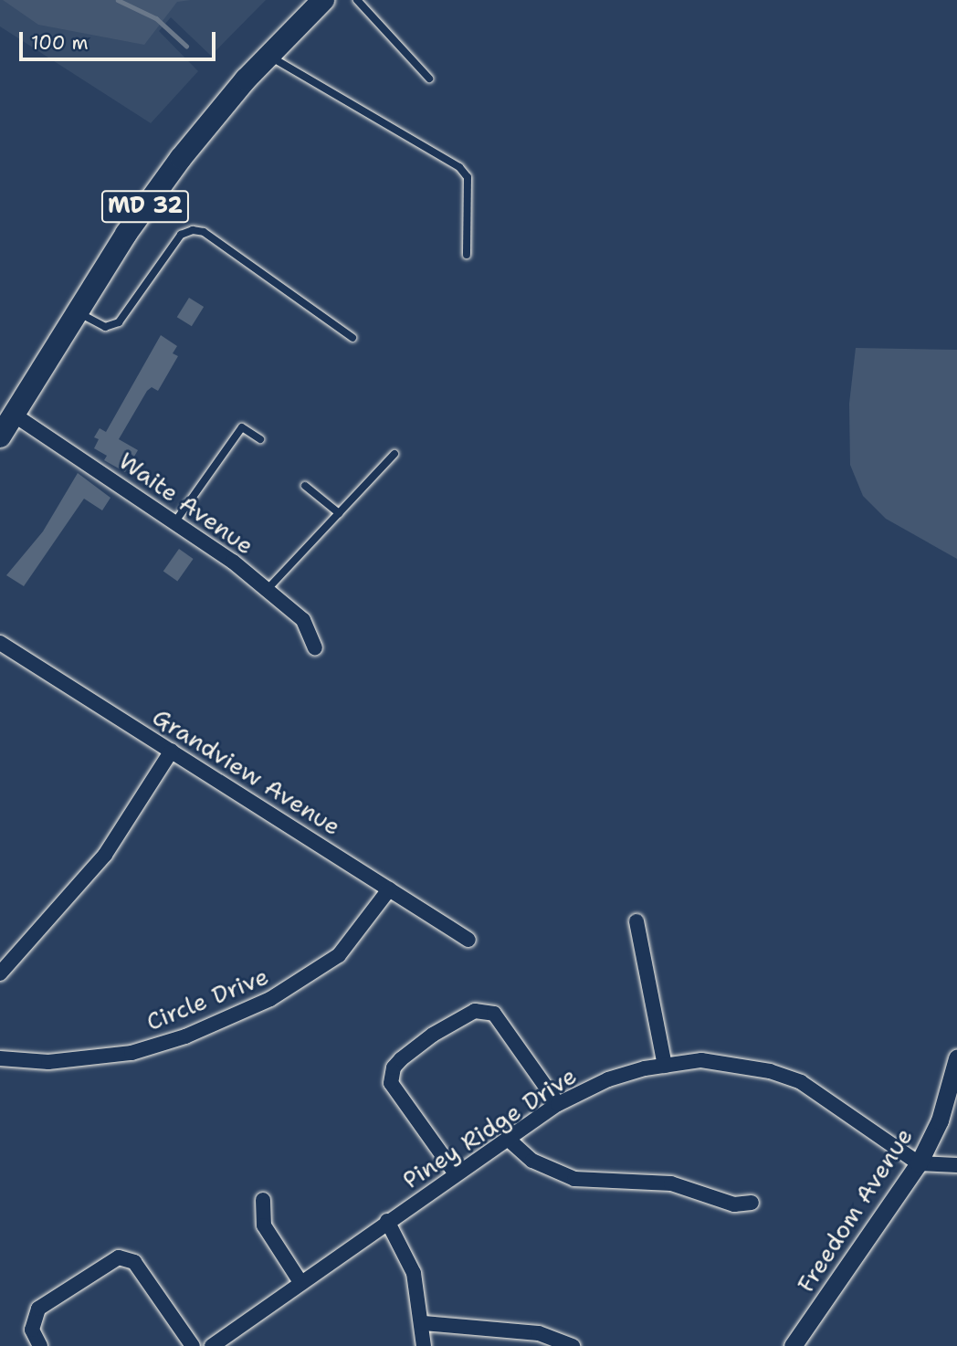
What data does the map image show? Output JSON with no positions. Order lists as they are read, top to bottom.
{
  "streets": {
    "main road": ["MD 32"],
    "street": [
      "Waite Avenue",
      "Grandview Avenue",
      "Circle Drive",
      "Piney Ridge Drive",
      "Freedom Avenue"
    ]
  },
  "crossings": [
    ["MD 32", "Waite Avenue"],
    ["Grandview Avenue", "Circle Drive"],
    ["Piney Ridge Drive", "Freedom Avenue"]
  ],
  "scale_bar": "100 m"
}
